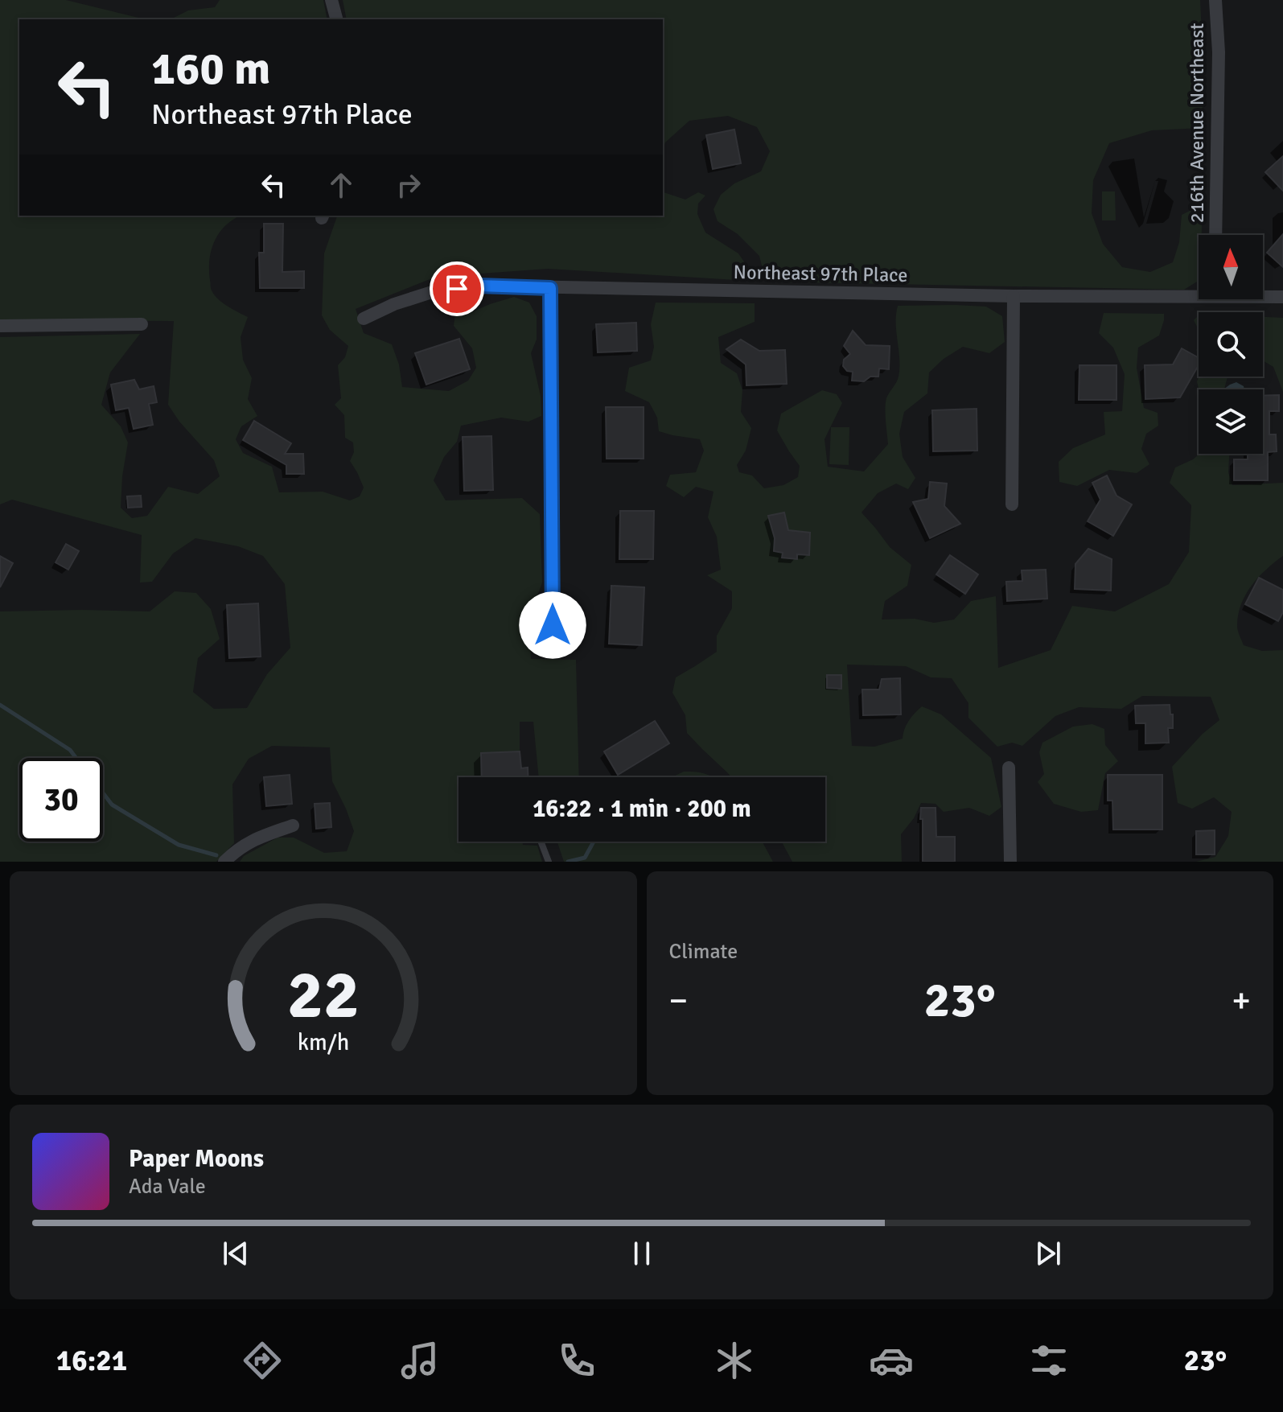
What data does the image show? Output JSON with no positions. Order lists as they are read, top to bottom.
{
  "streets": {
    "street": ["216th Avenue Northeast", "Northeast 97th Place"]
  },
  "north": "top",
  "page": {
    "turn": ["160 m", "Northeast 97th Place"],
    "limit": "30",
    "trip": "16:22 · 1 min · 200 m",
    "tile": "Climate",
    "heat": ["−", "23°", "+"],
    "song": ["Paper Moons", "Ada Vale"],
    "tabs": ["16:21", "23°"],
    "gauge": ["22", "km/h"]
  }
}
